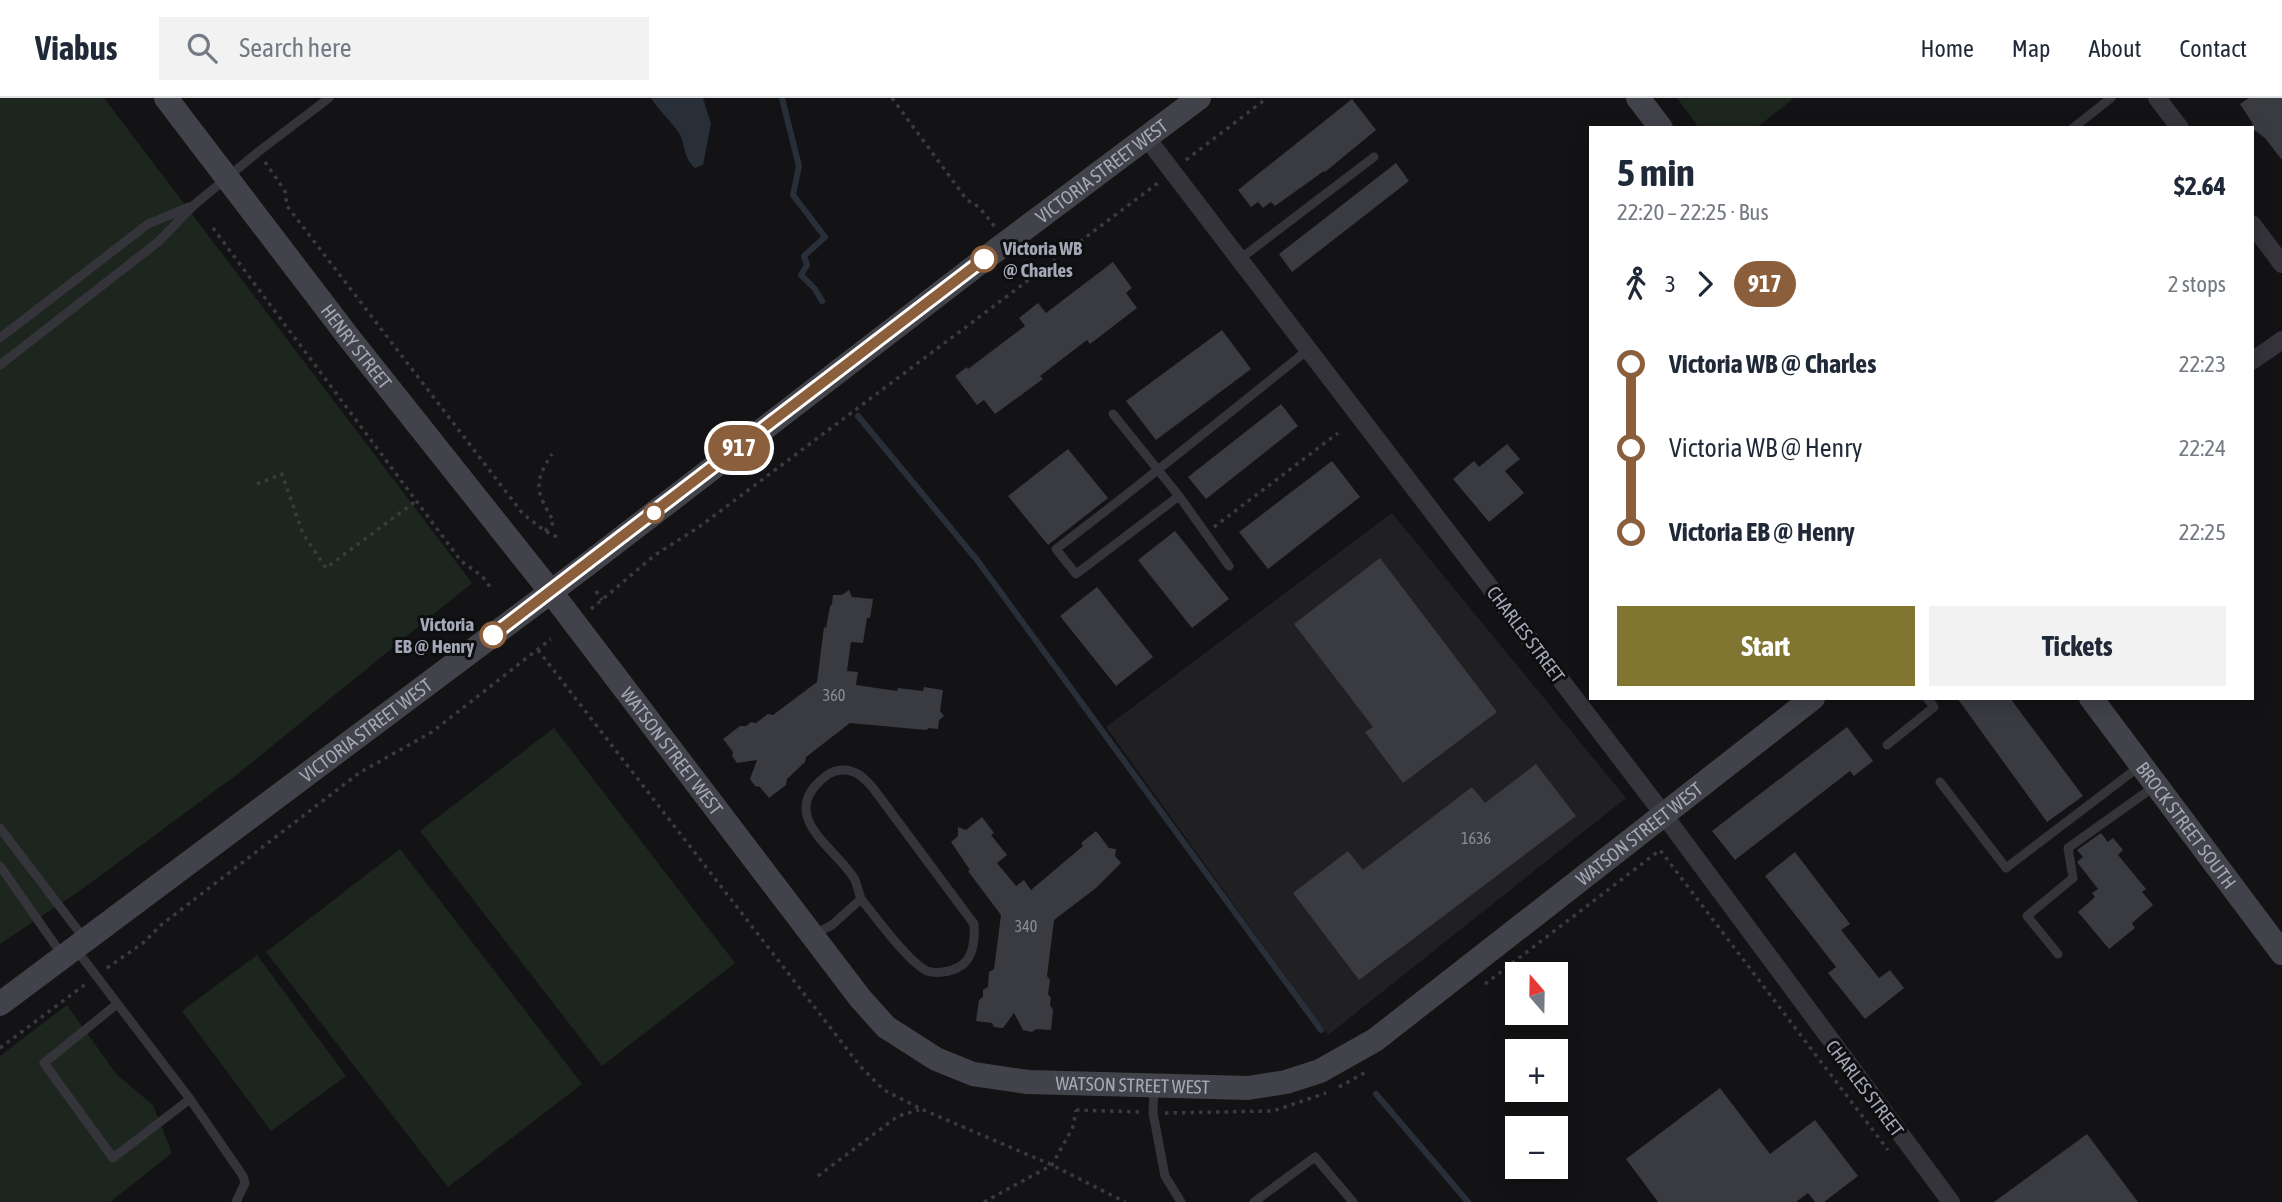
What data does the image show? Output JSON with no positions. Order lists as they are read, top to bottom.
{
  "streets": {
    "main road": [
      "VICTORIA STREET WEST",
      "HENRY STREET",
      "WATSON STREET WEST",
      "BROCK STREET SOUTH"
    ],
    "street": ["CHARLES STREET"]
  },
  "crossings": [
    ["VICTORIA STREET WEST", "HENRY STREET"],
    ["VICTORIA STREET WEST", "CHARLES STREET"],
    ["VICTORIA STREET WEST", "WATSON STREET WEST"],
    ["HENRY STREET", "WATSON STREET WEST"],
    ["CHARLES STREET", "WATSON STREET WEST"]
  ],
  "places": ["Victoria WB @ Charles", "Victoria EB @ Henry"],
  "lines": ["bus line 917"],
  "house_numbers": ["360", "1636", "340"],
  "north": "top",
  "page": {
    "header": "Viabus",
    "search": "Search here",
    "nav": [
      "Home",
      "Map",
      "About",
      "Contact"
    ],
    "on_map": "917",
    "heading": ["5 min", "22:20 – 22:25 · Bus", "$2.64"],
    "legs": ["3", "917", "2 stops"],
    "list": [
      {
        "name": "Victoria WB @ Charles",
        "value": "22:23"
      },
      {
        "name": "Victoria WB @ Henry",
        "value": "22:24"
      },
      {
        "name": "Victoria EB @ Henry",
        "value": "22:25"
      }
    ],
    "buttons": ["Start", "Tickets"],
    "map_buttons": ["+", "−"]
  }
}
